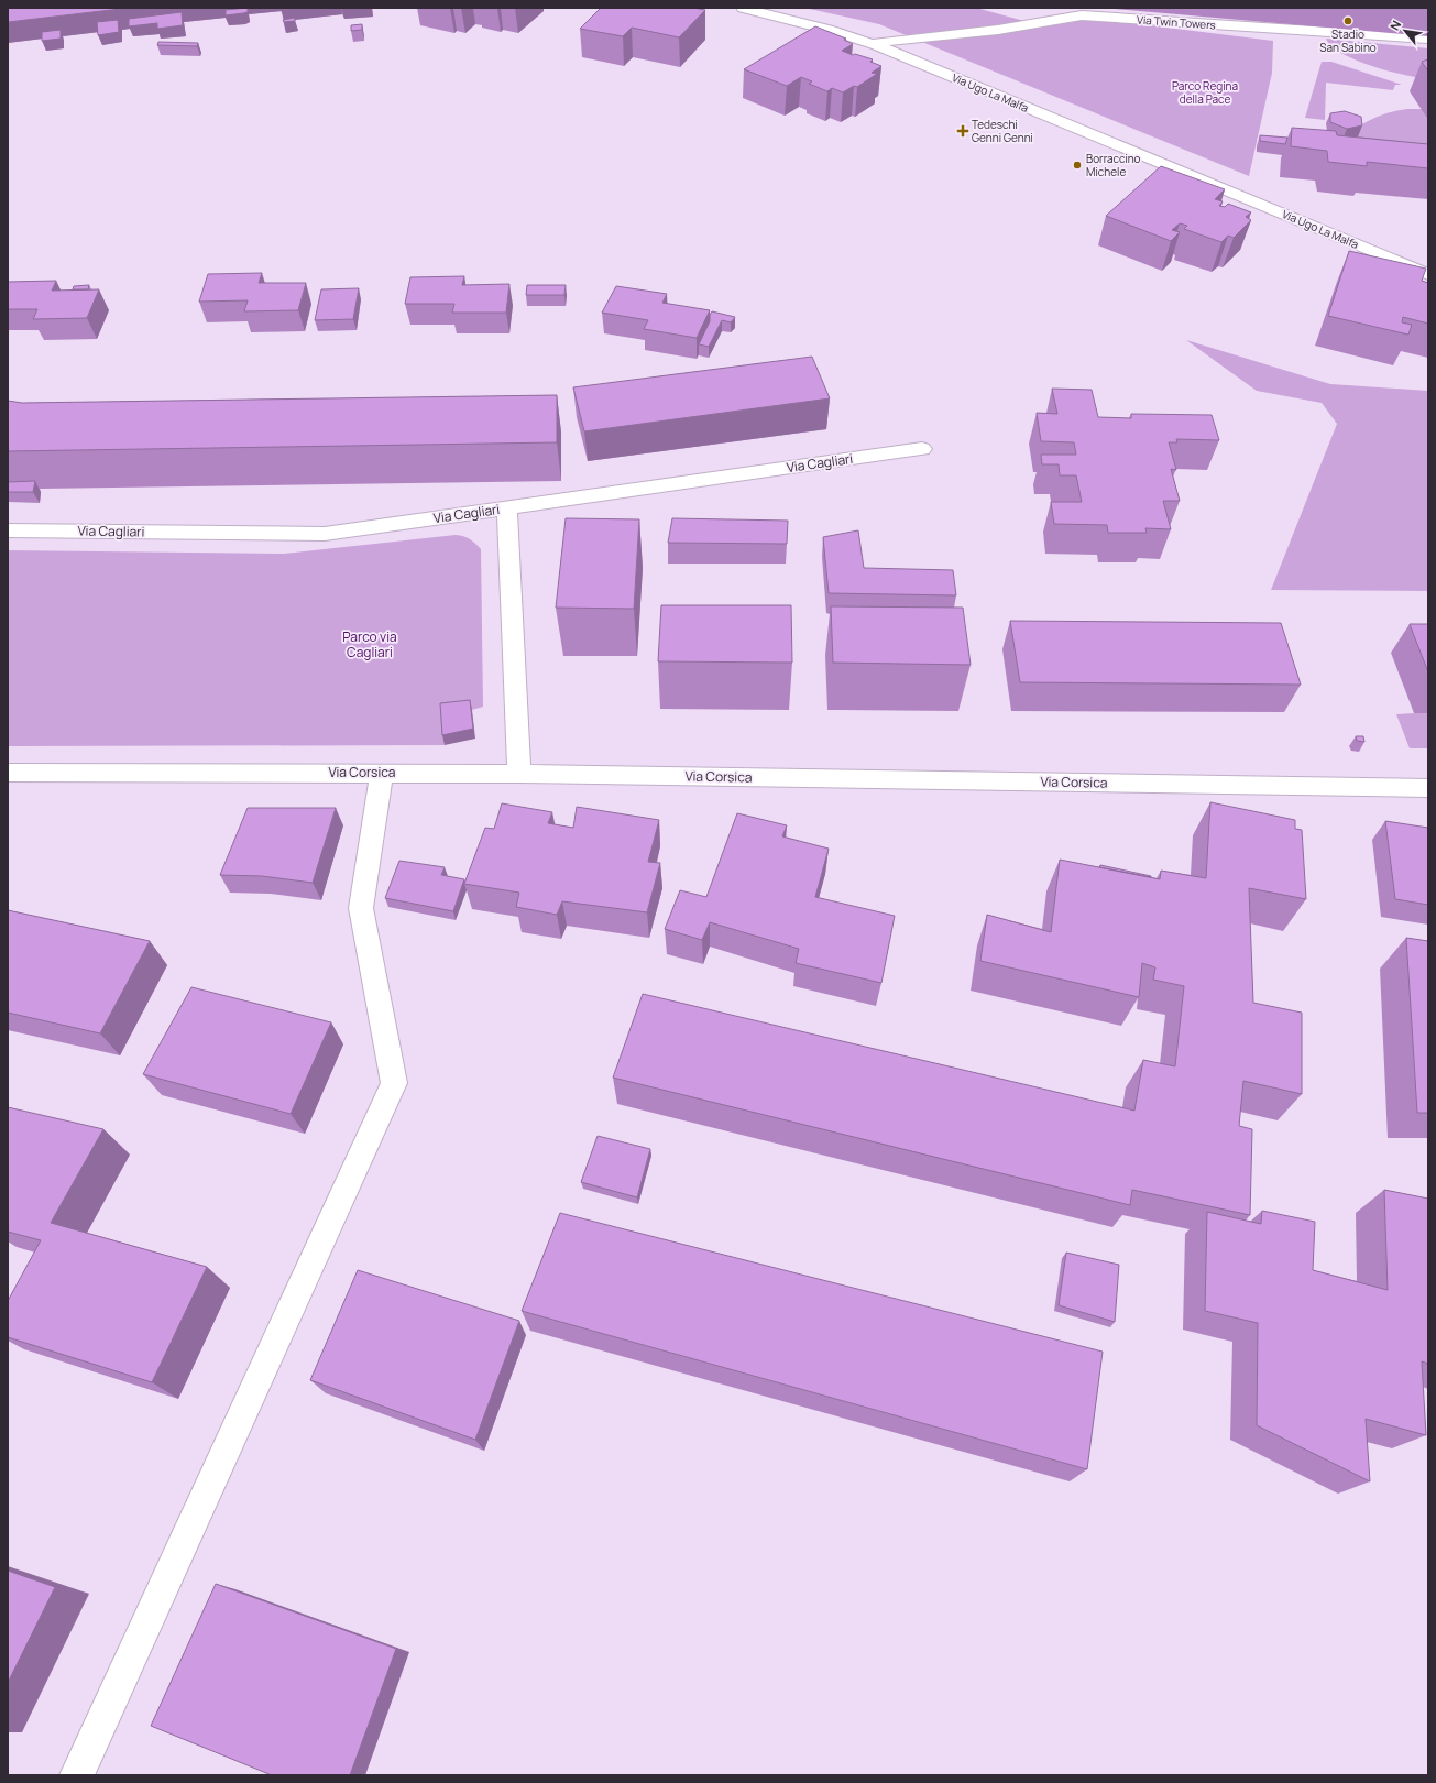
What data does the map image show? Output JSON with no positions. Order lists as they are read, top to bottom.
{
  "streets": {
    "street": [
      "Via Twin Towers",
      "Via Ugo La Malfa",
      "Via Cagliari",
      "Via Corsica"
    ]
  },
  "crossings": [
    ["Via Twin Towers", "Via Ugo La Malfa"]
  ],
  "parks": ["Parco Regina della Pace", "Parco via Cagliari"],
  "places": {
    "other": ["Stadio San Sabino", "Borraccino Michele"],
    "health": ["Tedeschi Genni Genni"]
  },
  "north": "top left"
}
